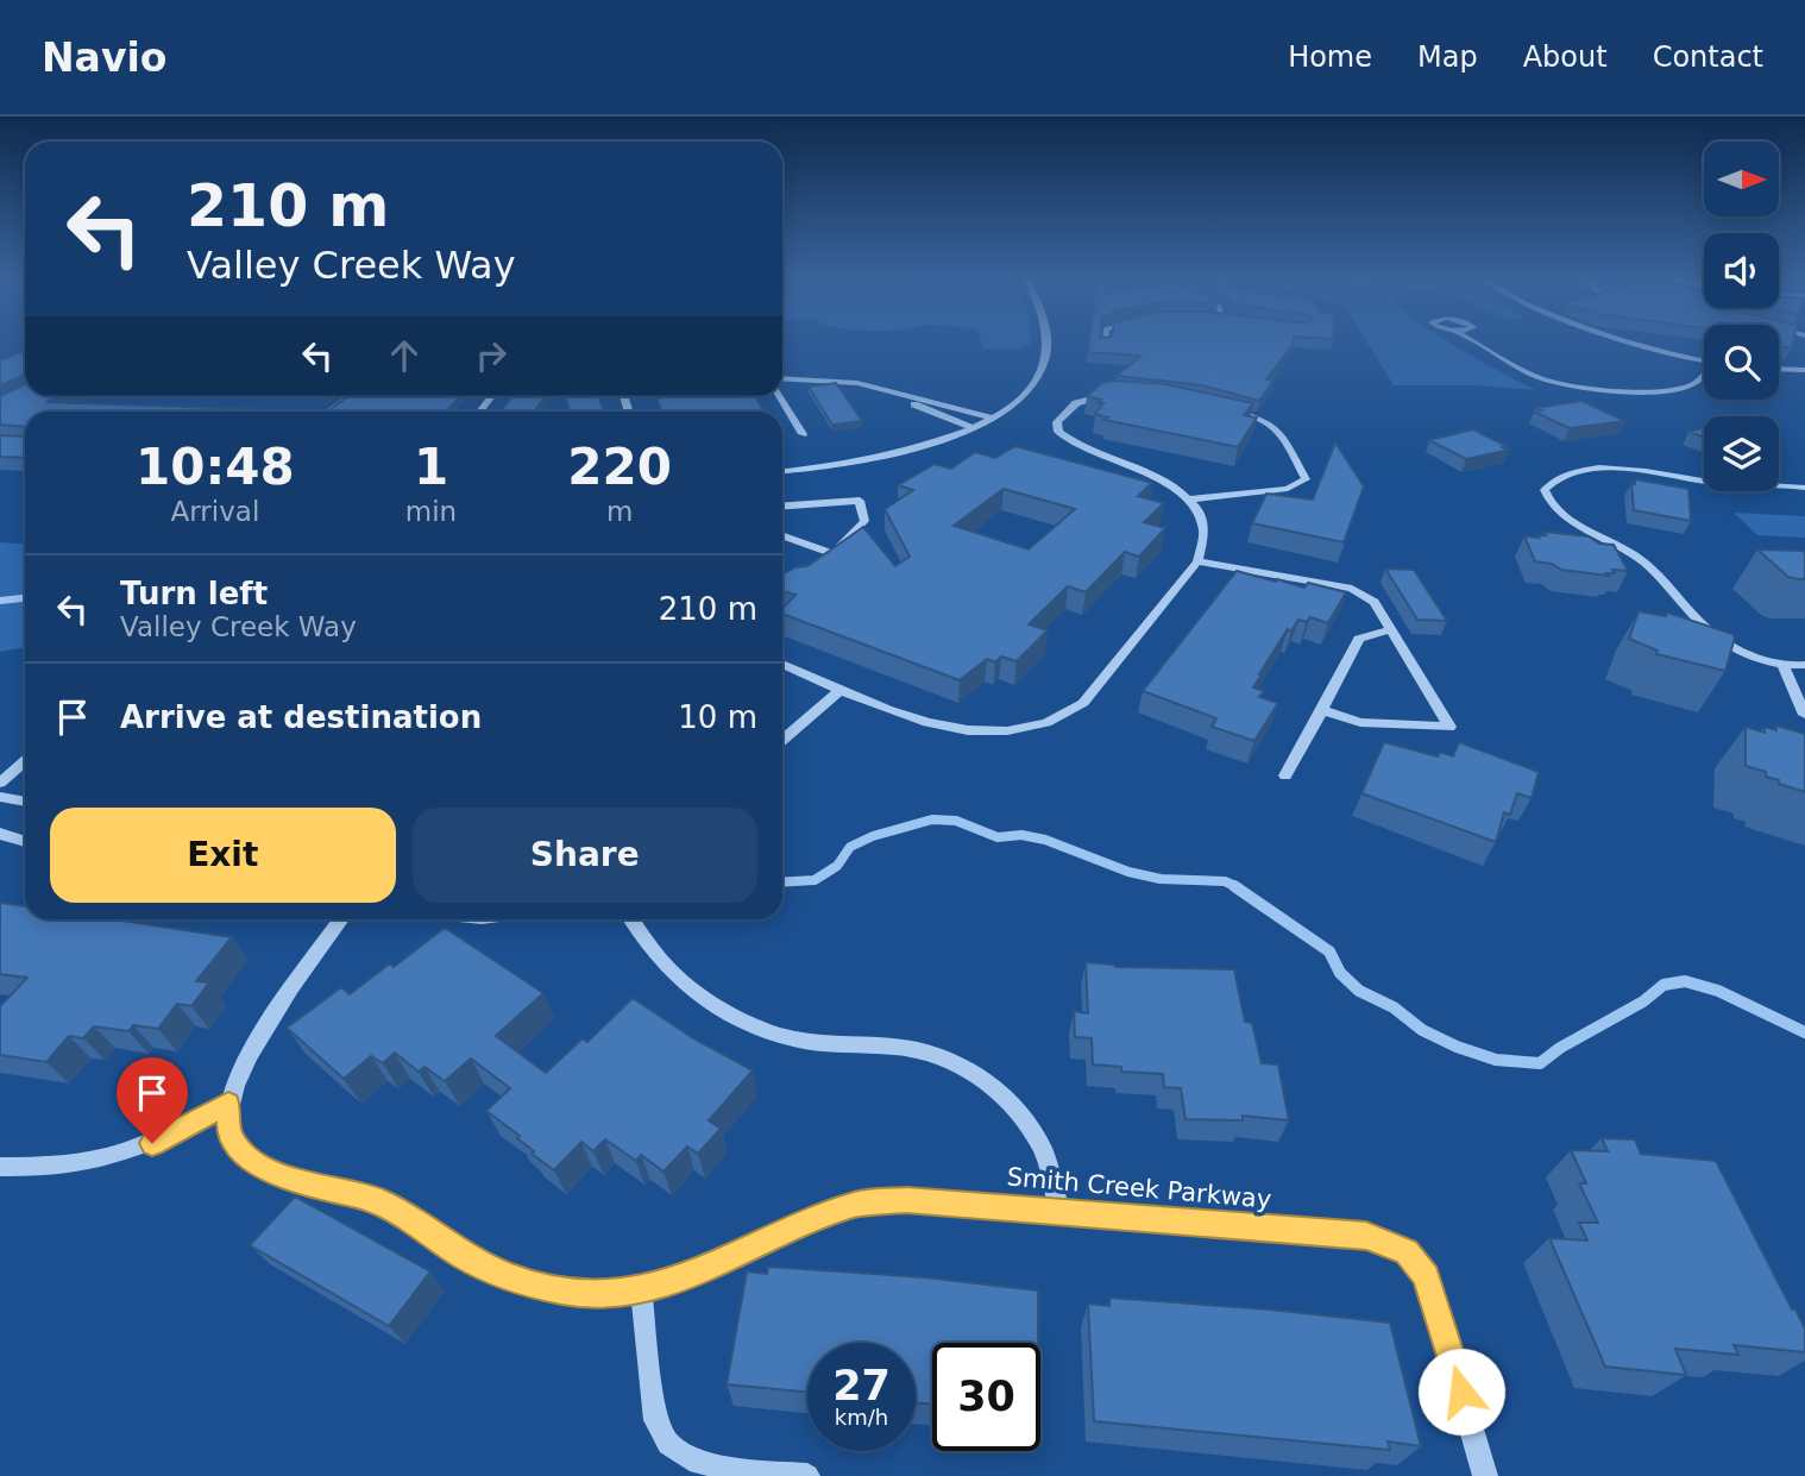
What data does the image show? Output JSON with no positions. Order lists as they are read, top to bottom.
{
  "streets": {
    "street": ["Smith Creek Parkway"]
  },
  "north": "right",
  "page": {
    "header": "Navio",
    "nav": [
      "Home",
      "Map",
      "About",
      "Contact"
    ],
    "turn": ["210 m", "Valley Creek Way"],
    "eta": [
      "10:48",
      "Arrival",
      "1",
      "min",
      "220",
      "m"
    ],
    "list": [
      {
        "name": "Turn left",
        "note": "Valley Creek Way",
        "value": "210 m"
      },
      {
        "name": "Arrive at destination",
        "value": "10 m"
      }
    ],
    "buttons": ["Exit", "Share"],
    "speed": "27 km/h",
    "limit": "30"
  }
}
